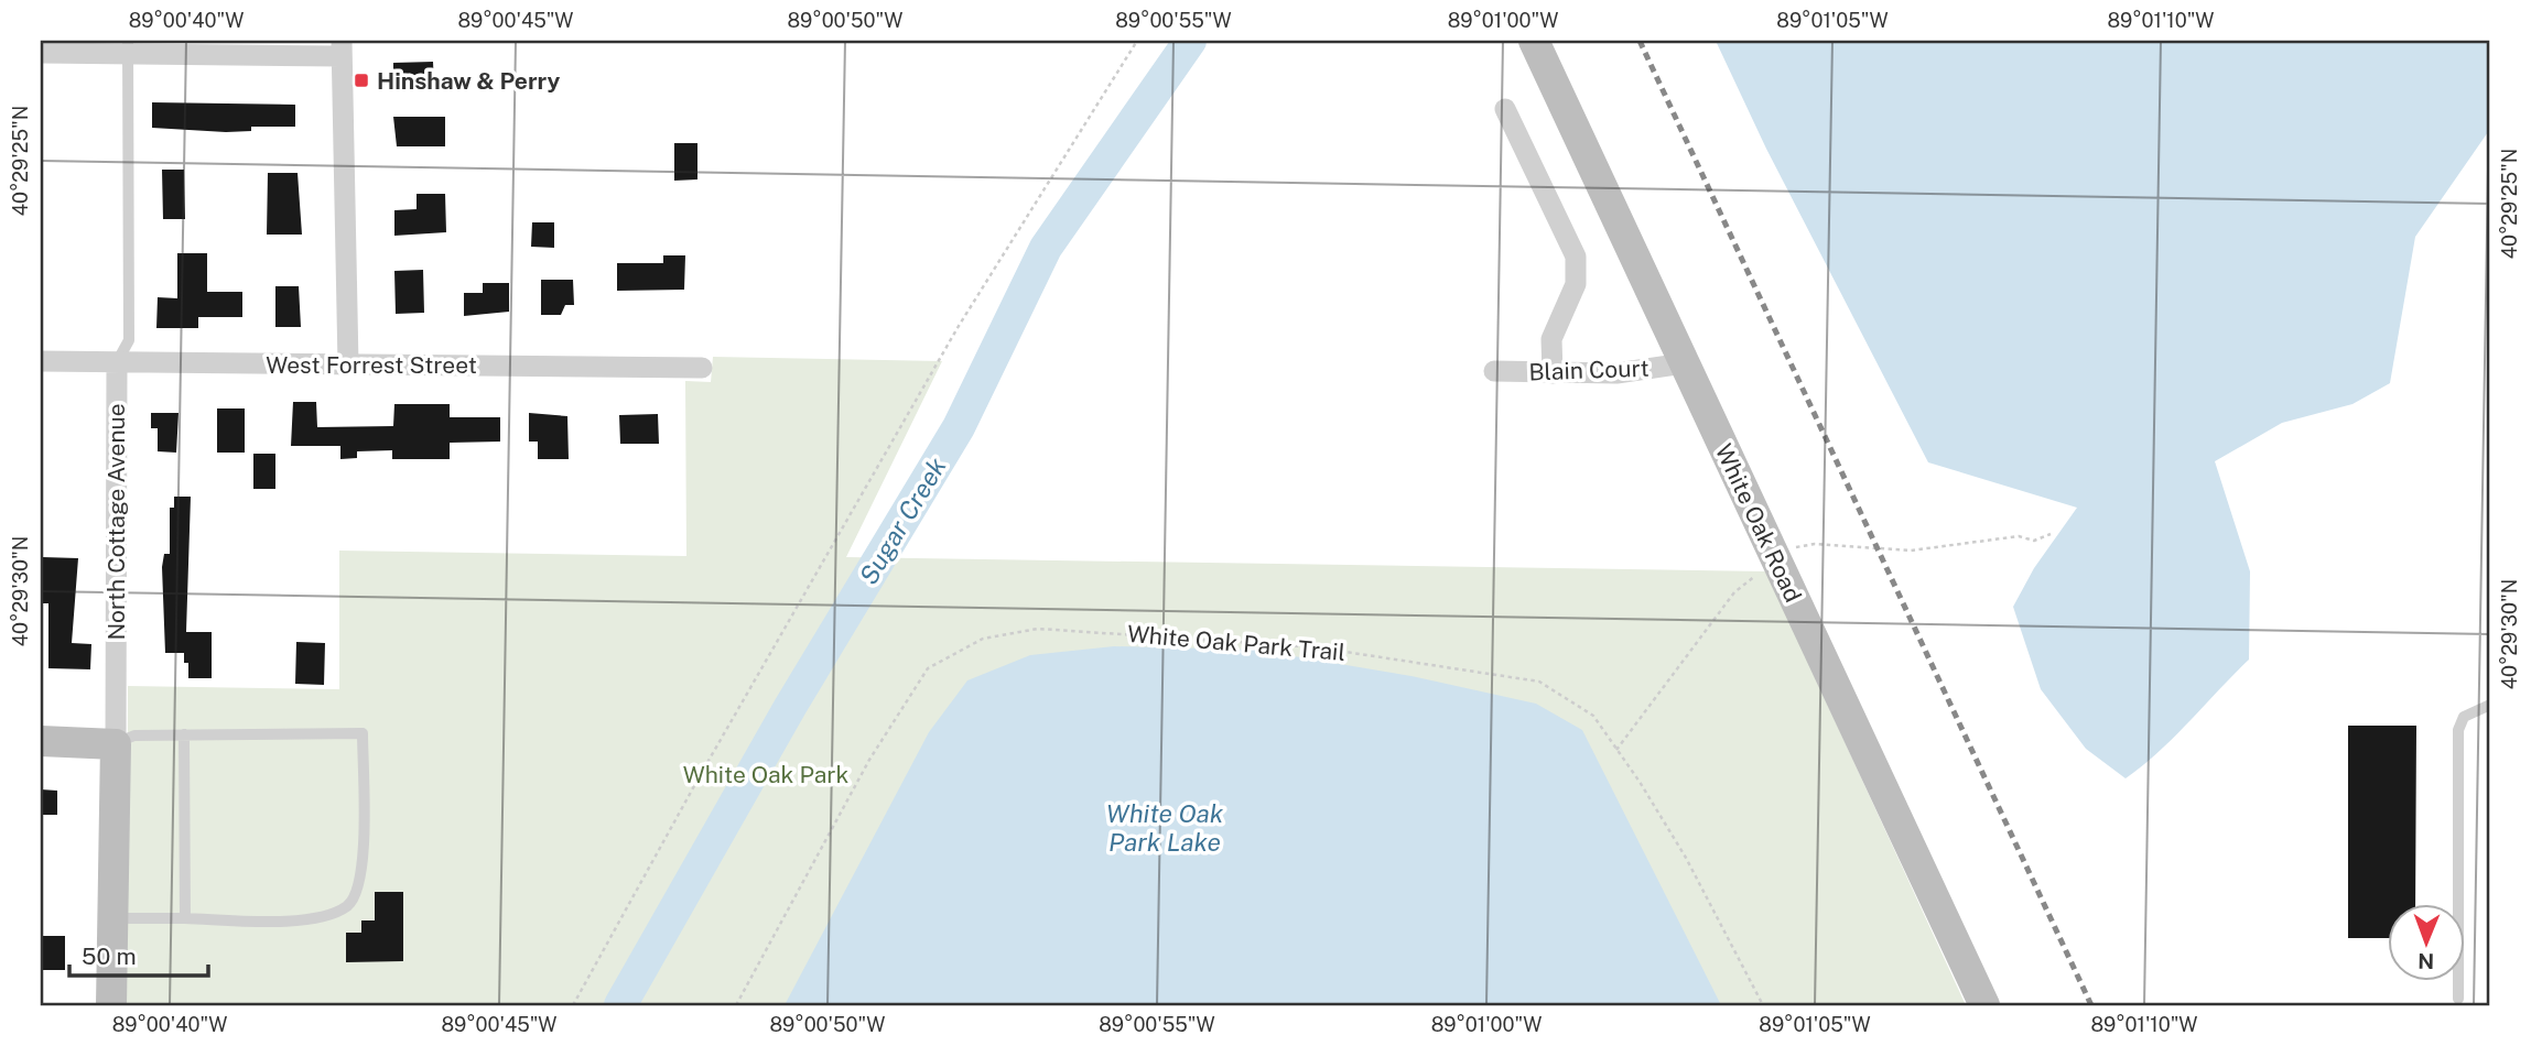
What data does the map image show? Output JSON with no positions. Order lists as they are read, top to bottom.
{
  "streets": {
    "street": [
      "West Forrest Street",
      "Blain Court",
      "North Cottage Avenue",
      "White Oak Road"
    ],
    "path": ["White Oak Park Trail"]
  },
  "crossings": [
    ["West Forrest Street", "North Cottage Avenue"],
    ["Blain Court", "White Oak Road"]
  ],
  "water": ["Sugar Creek", "White Oak Park Lake"],
  "parks": ["White Oak Park"],
  "places": {
    "transit": ["Hinshaw & Perry"]
  },
  "scale_bar": "50 m",
  "north": "bottom",
  "coordinates": [
    "89°00'40\"W",
    "89°00'45\"W",
    "89°00'50\"W",
    "89°00'55\"W",
    "89°01'00\"W",
    "89°01'05\"W",
    "89°01'10\"W",
    "40°29'25\"N",
    "40°29'30\"N"
  ]
}
